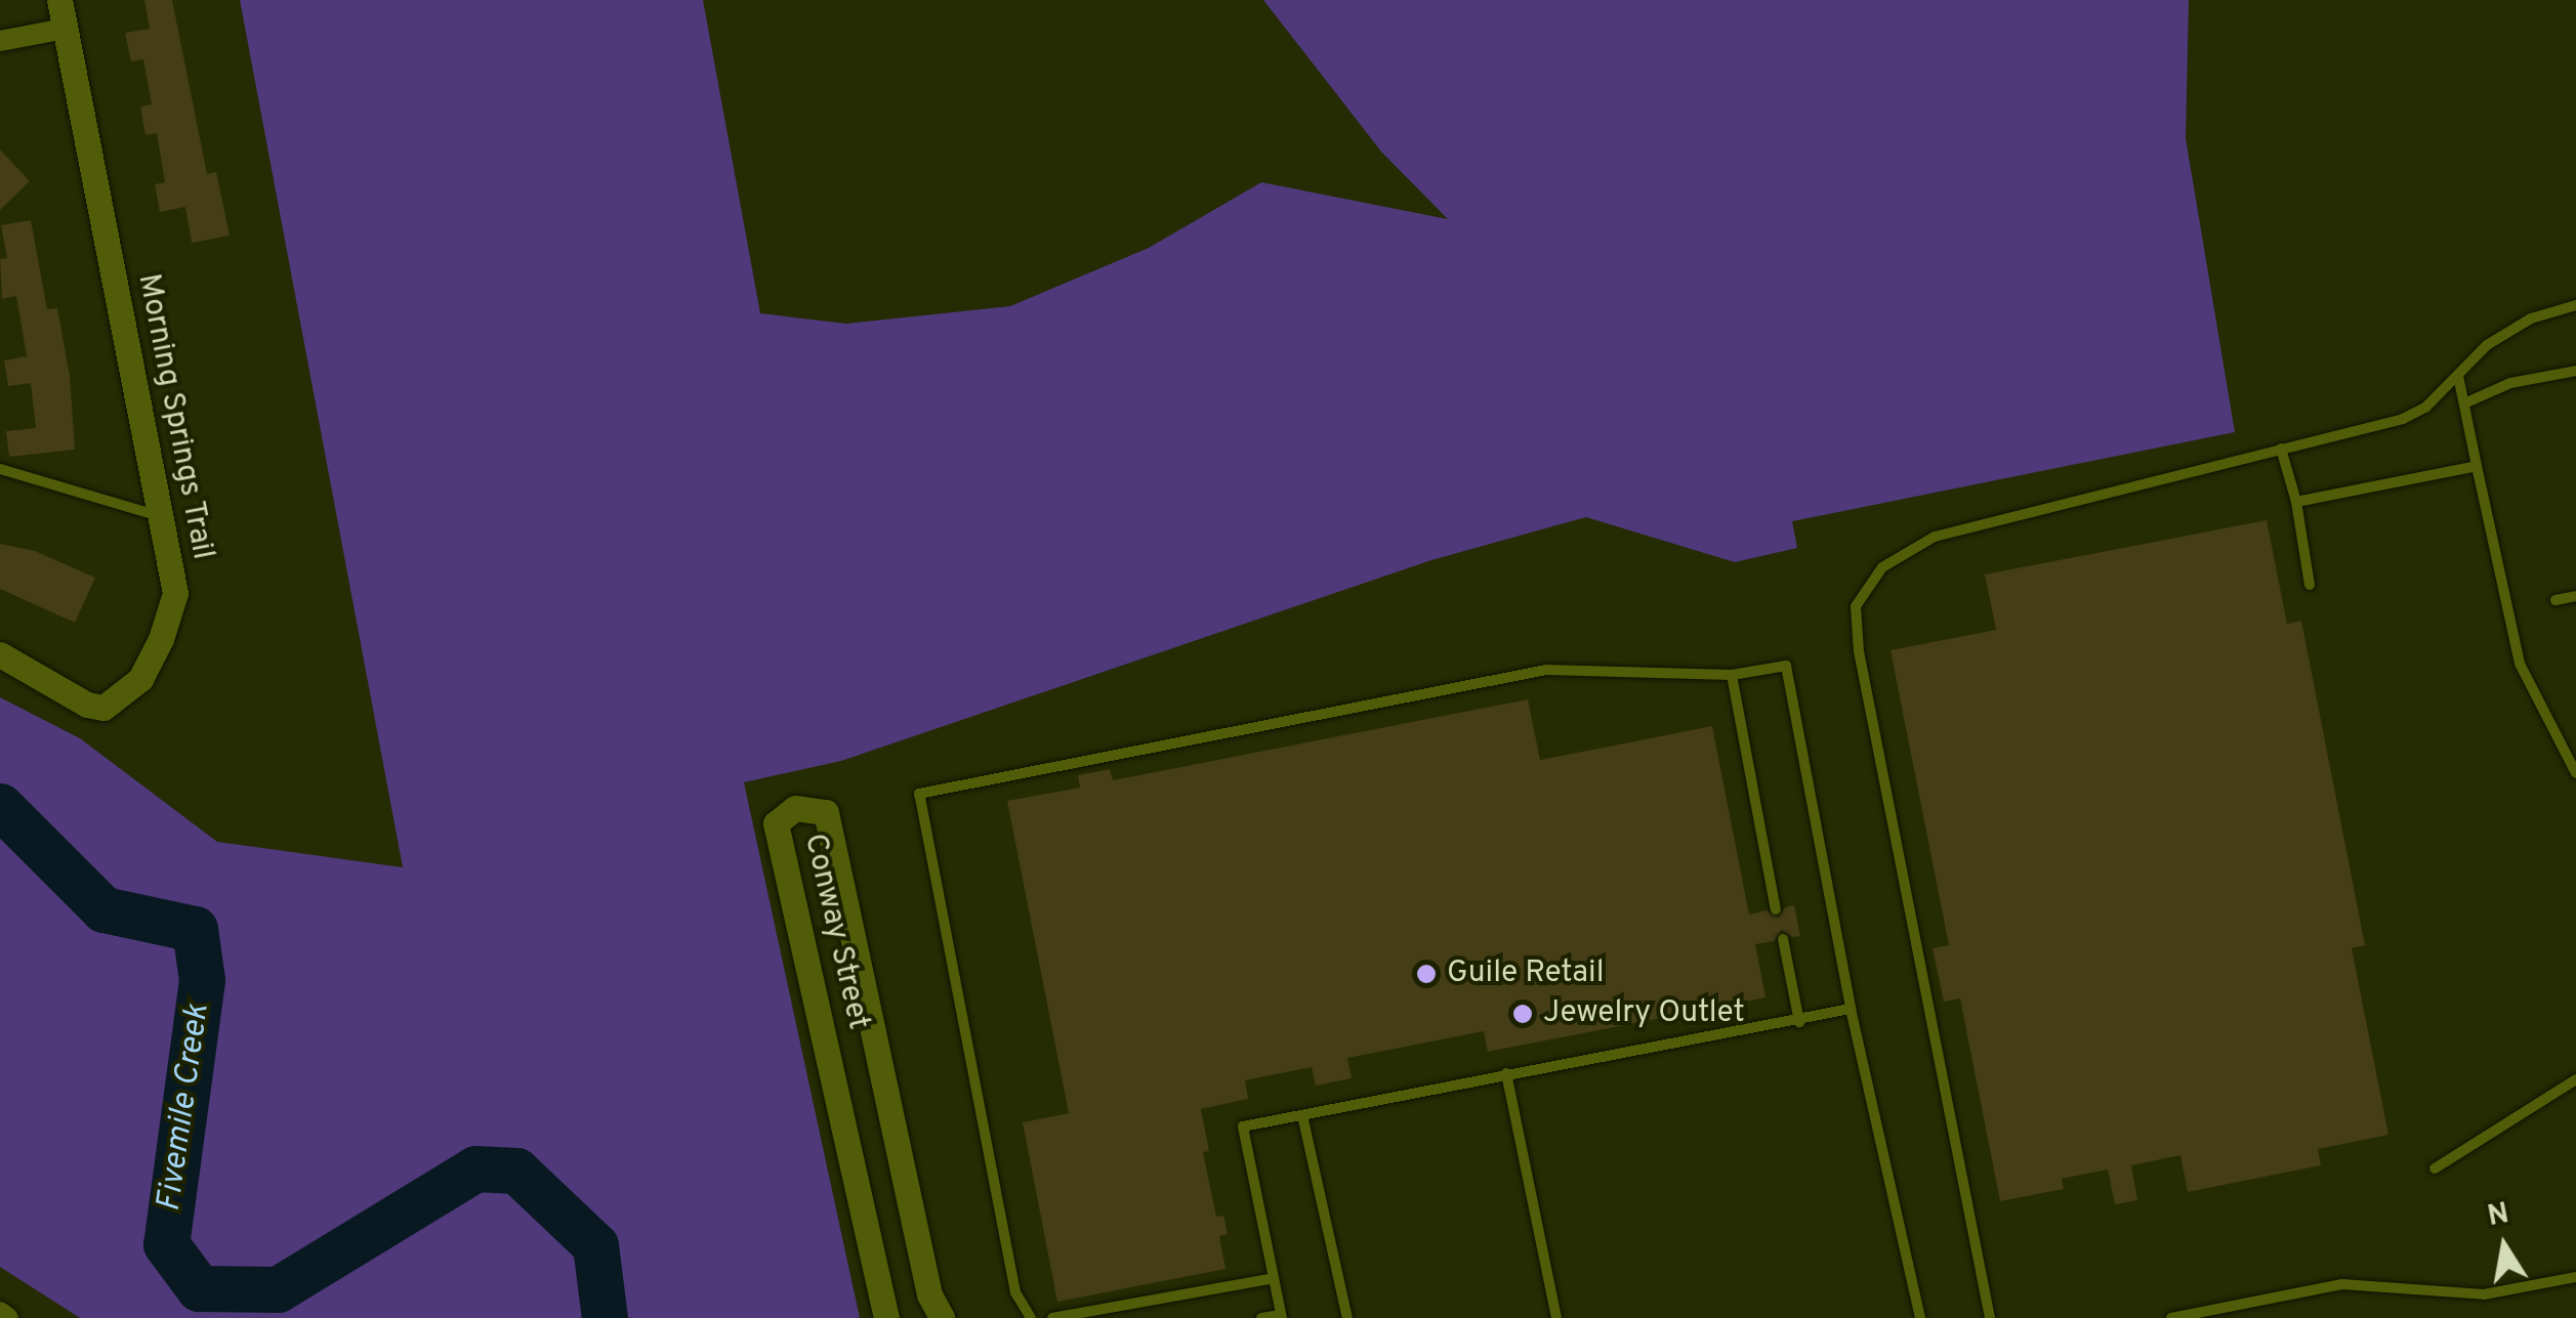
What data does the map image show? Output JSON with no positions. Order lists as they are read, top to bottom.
{
  "streets": {
    "street": ["Morning Springs Trail", "Conway Street"]
  },
  "water": ["Fivemile Creek"],
  "places": ["Guile Retail", "Jewelry Outlet"],
  "north": "top"
}
